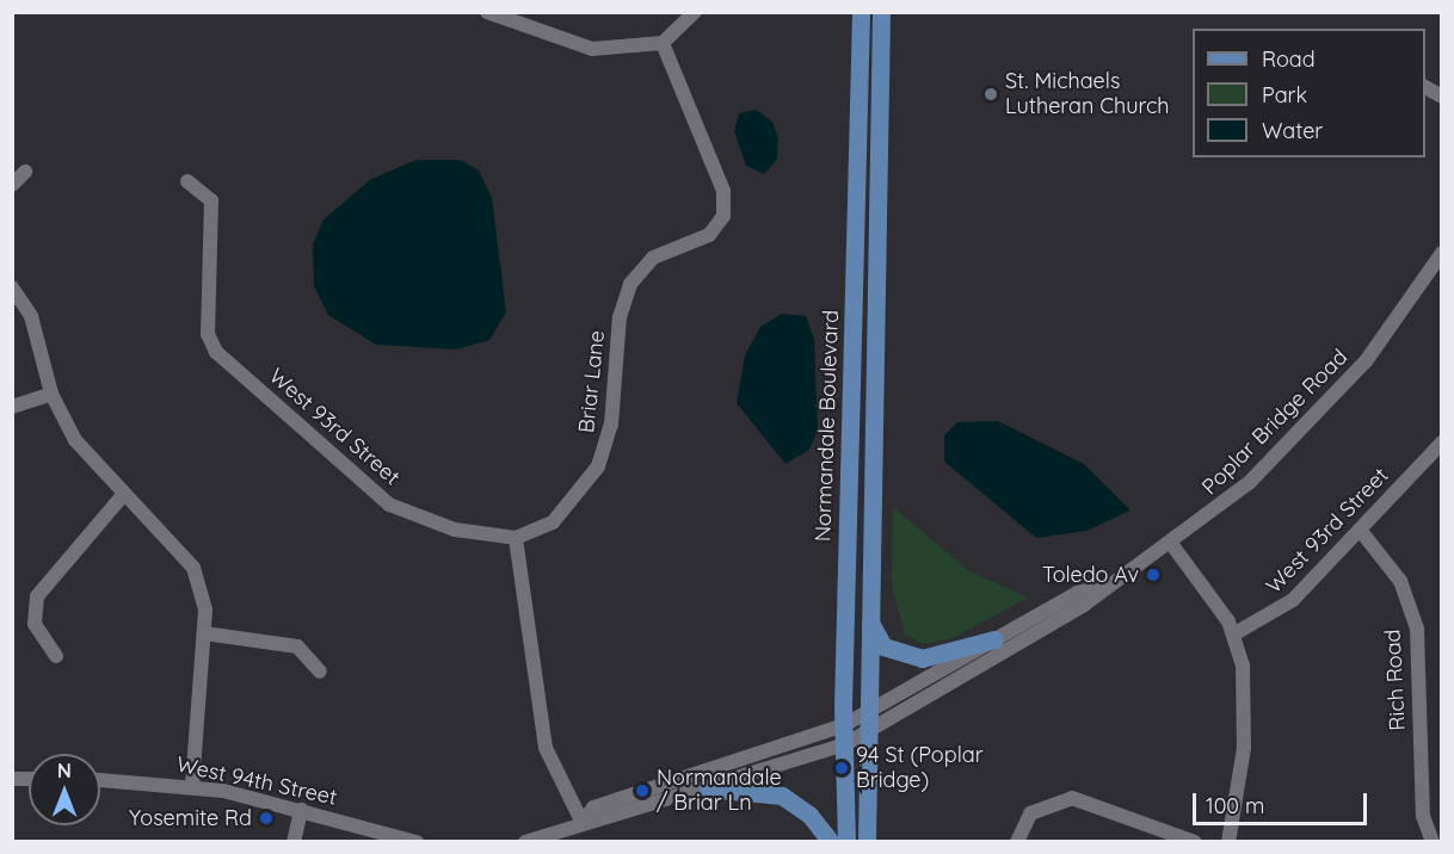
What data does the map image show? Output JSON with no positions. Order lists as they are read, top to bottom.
{
  "streets": {
    "main road": ["Normandale Boulevard"],
    "street": [
      "Briar Lane",
      "Poplar Bridge Road",
      "West 93rd Street",
      "Rich Road",
      "West 94th Street"
    ]
  },
  "crossings": [
    ["Briar Lane", "West 93rd Street"],
    ["Poplar Bridge Road", "Normandale Boulevard"],
    ["West 93rd Street", "Rich Road"]
  ],
  "places": [
    "St. Michaels Lutheran Church",
    "Toledo Av",
    "94 St (Poplar Bridge)",
    "Normandale / Briar Ln",
    "Yosemite Rd"
  ],
  "legend": ["Road", "Park", "Water"],
  "scale_bar": "100 m",
  "north": "top"
}
